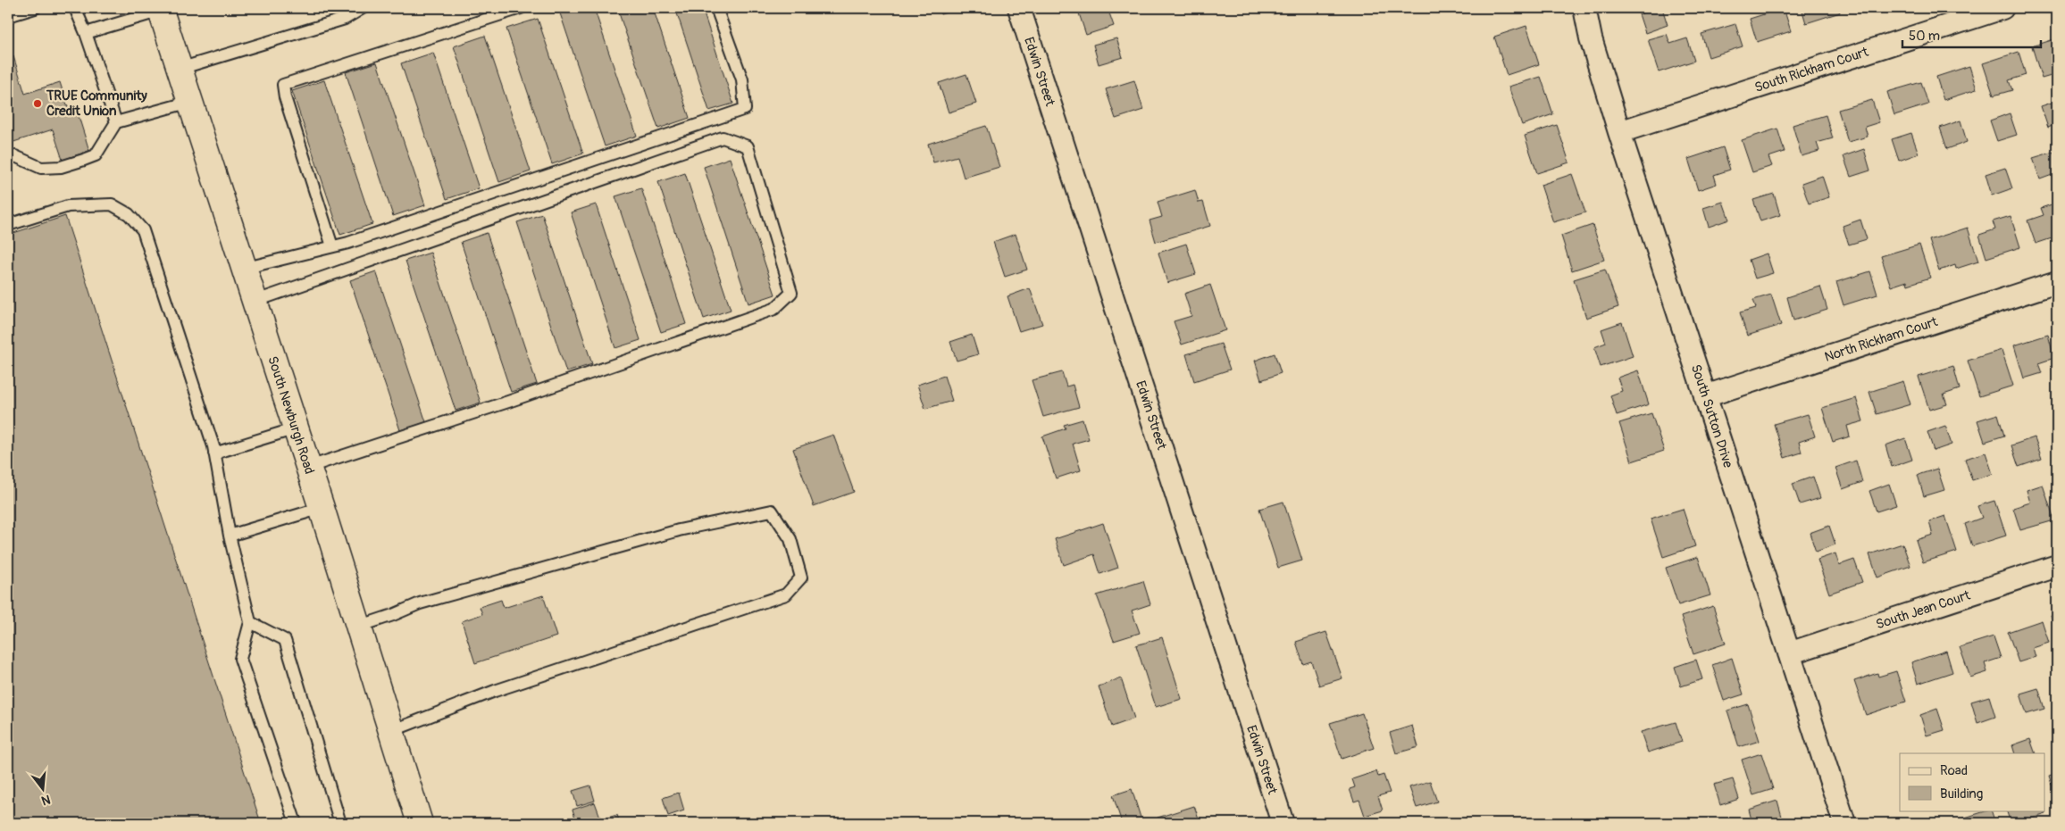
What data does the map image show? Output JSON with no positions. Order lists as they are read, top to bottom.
{
  "streets": {
    "main road": ["South Newburgh Road"],
    "street": [
      "South Rickham Court",
      "Edwin Street",
      "North Rickham Court",
      "South Sutton Drive",
      "South Jean Court"
    ]
  },
  "crossings": [
    ["South Rickham Court", "South Sutton Drive"],
    ["North Rickham Court", "South Sutton Drive"],
    ["South Sutton Drive", "South Jean Court"]
  ],
  "places": ["TRUE Community Credit Union"],
  "legend": ["Road", "Building"],
  "scale_bar": "50 m",
  "north": "bottom"
}
